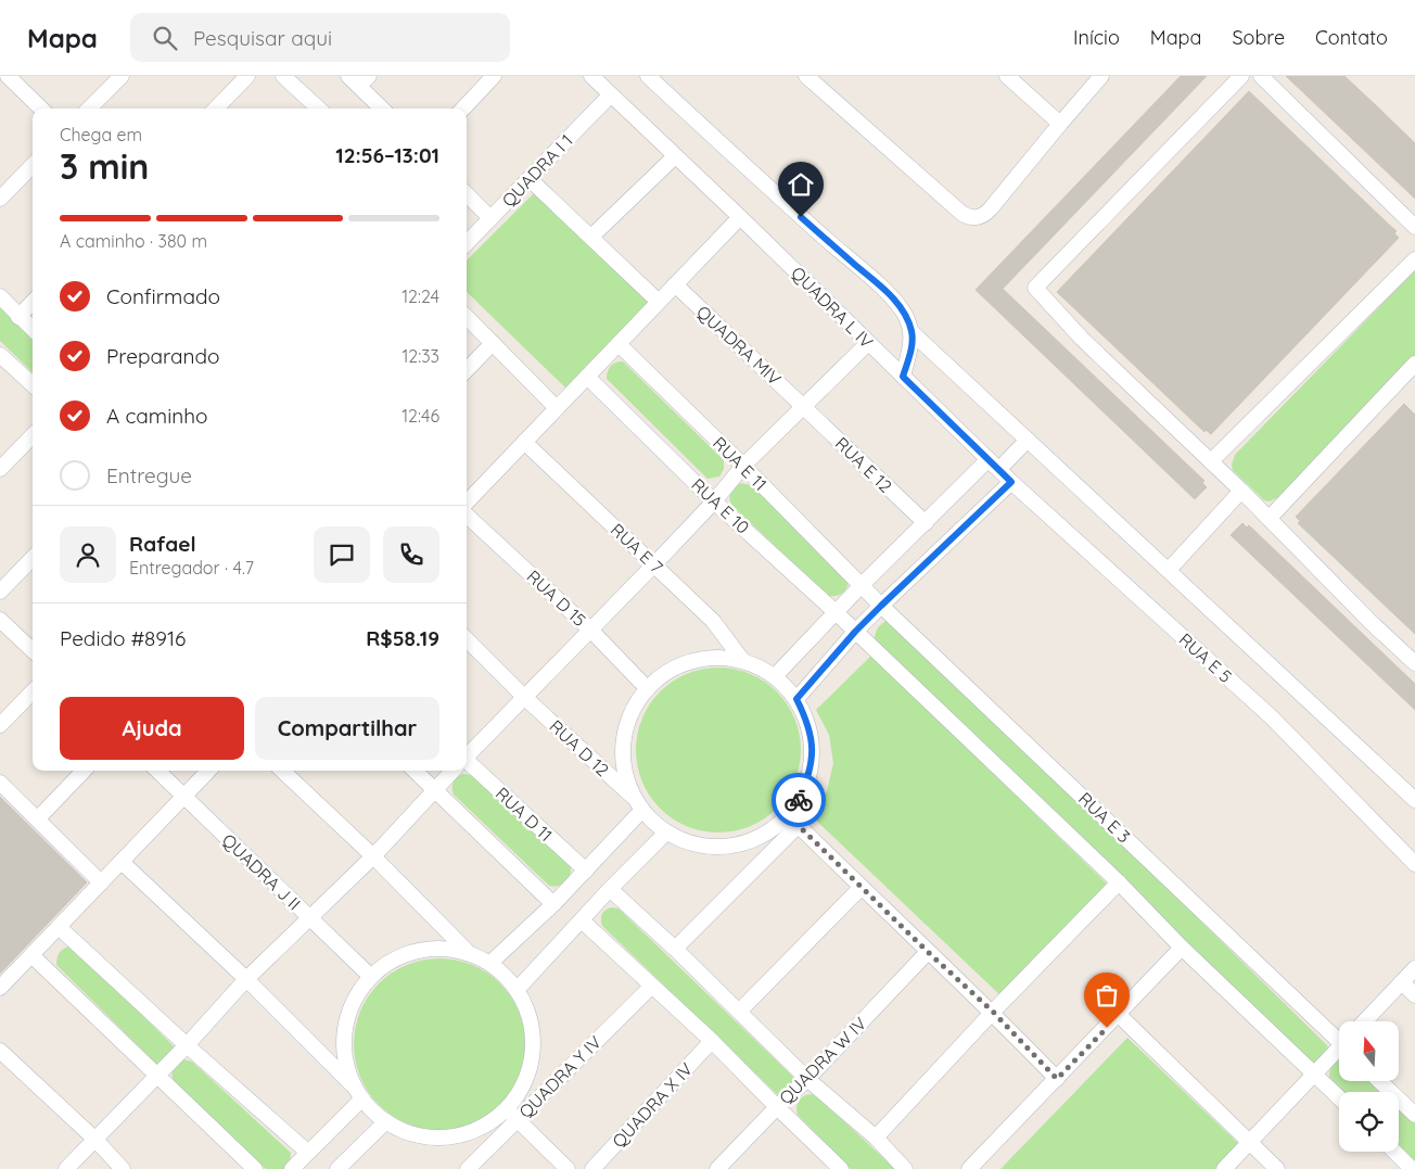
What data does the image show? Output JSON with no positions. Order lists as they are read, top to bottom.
{
  "streets": {
    "street": [
      "QUADRA I 1",
      "QUADRA L IV",
      "QUADRA MIV",
      "RUA E 11",
      "RUA E 12",
      "RUA E 10",
      "RUA E 7",
      "RUA D 15",
      "RUA E 5",
      "RUA D 12",
      "RUA D 11",
      "RUA E 3",
      "QUADRA J II",
      "QUADRA W IV",
      "QUADRA Y IV",
      "QUADRA X IV"
    ]
  },
  "crossings": [
    ["QUADRA I 1", "QUADRA L IV"],
    ["QUADRA L IV", "RUA E 5"],
    ["QUADRA MIV", "RUA E 12"],
    ["RUA E 11", "RUA E 3"],
    ["RUA E 7", "RUA D 15"],
    ["RUA E 7", "RUA D 12"],
    ["RUA D 15", "RUA D 12"],
    ["QUADRA J II", "QUADRA Y IV"]
  ],
  "north": "top",
  "page": {
    "header": "Mapa",
    "search": "Pesquisar aqui",
    "nav": [
      "Início",
      "Mapa",
      "Sobre",
      "Contato"
    ],
    "heading": ["3 min", "Chega em", "12:56–13:01"],
    "panel": [
      "Rafael",
      "Entregador · 4.7",
      "Pedido #8916",
      "R$58.19"
    ],
    "bar": "A caminho · 380 m",
    "list": [
      ["Confirmado", "12:24"],
      ["Preparando", "12:33"],
      ["A caminho", "12:46"],
      "Entregue"
    ],
    "buttons": ["Ajuda", "Compartilhar"]
  }
}
